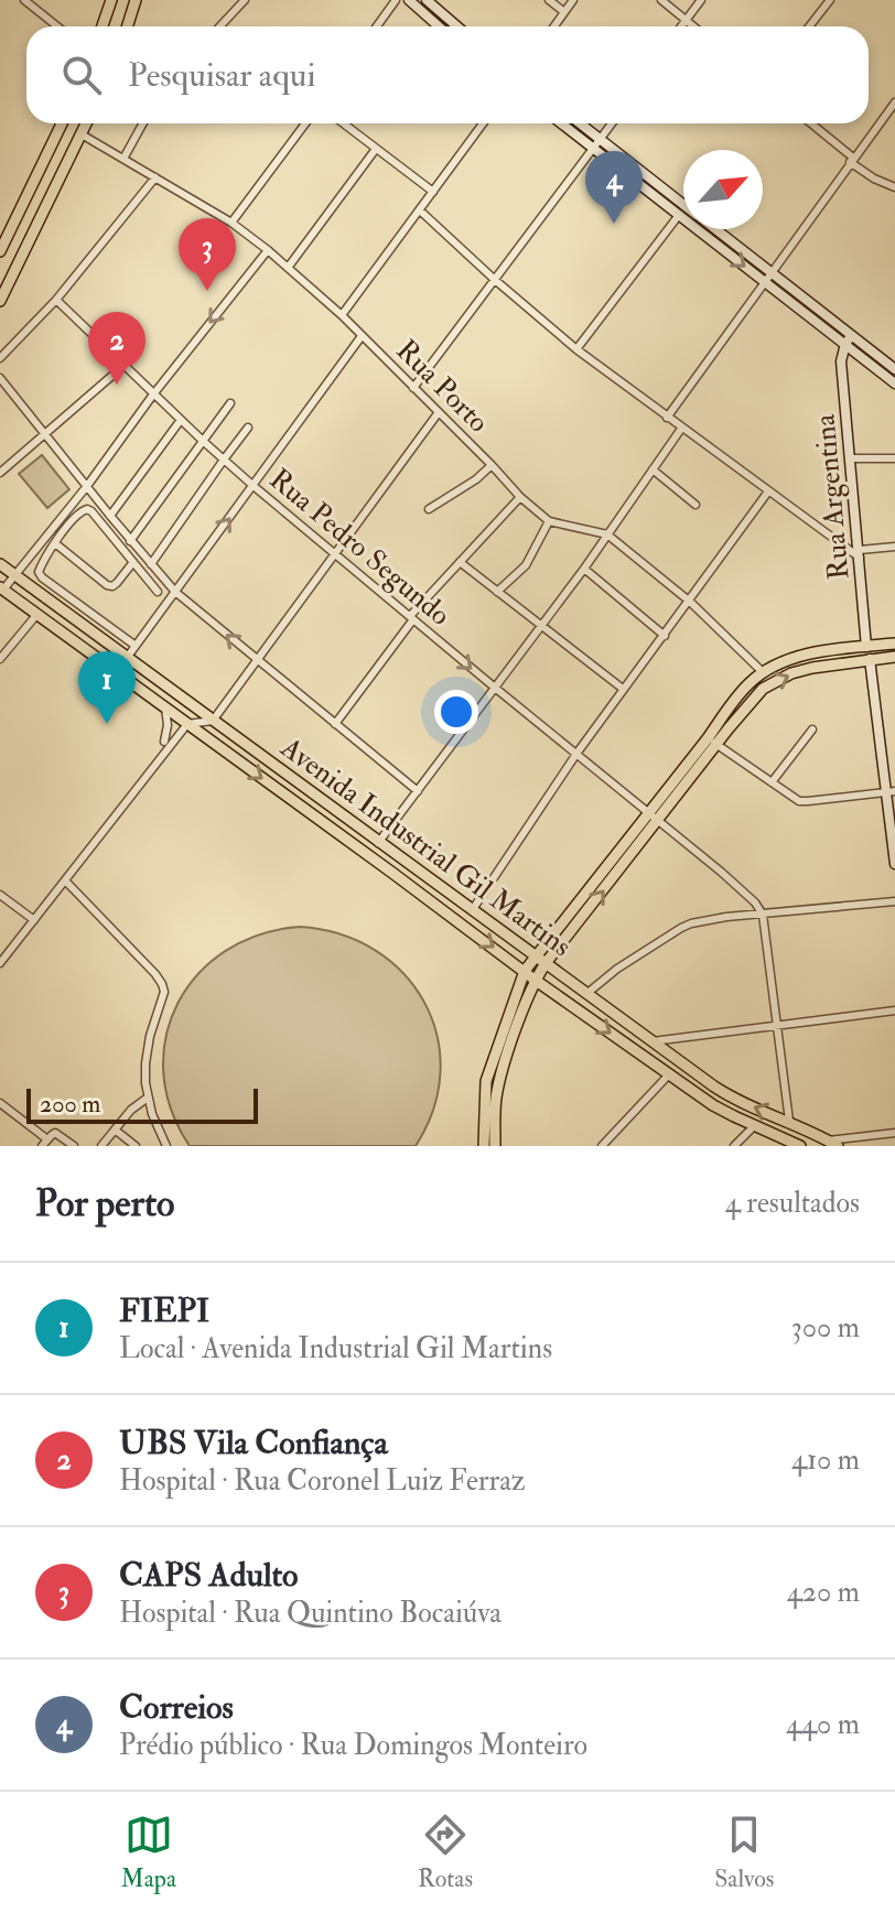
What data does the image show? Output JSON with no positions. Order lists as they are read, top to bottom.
{
  "streets": {
    "main road": ["Rua Argentina", "Avenida Industrial Gil Martins"],
    "street": ["Rua Porto", "Rua Pedro Segundo"]
  },
  "scale_bar": "200 m",
  "north": "top right",
  "page": {
    "search": "Pesquisar aqui",
    "pins": [
      "4",
      "3",
      "2",
      "1"
    ],
    "scale": "200 m",
    "heading": ["Por perto", "4 resultados"],
    "list": [
      {
        "mark": "1",
        "name": "FIEPI",
        "note": "Local · Avenida Industrial Gil Martins",
        "value": "300 m"
      },
      {
        "mark": "2",
        "name": "UBS Vila Confiança",
        "note": "Hospital · Rua Coronel Luiz Ferraz",
        "value": "410 m"
      },
      {
        "mark": "3",
        "name": "CAPS Adulto",
        "note": "Hospital · Rua Quintino Bocaiúva",
        "value": "420 m"
      },
      {
        "mark": "4",
        "name": "Correios",
        "note": "Prédio público · Rua Domingos Monteiro",
        "value": "440 m"
      }
    ],
    "nav": ["Mapa", "Rotas", "Salvos"]
  }
}
